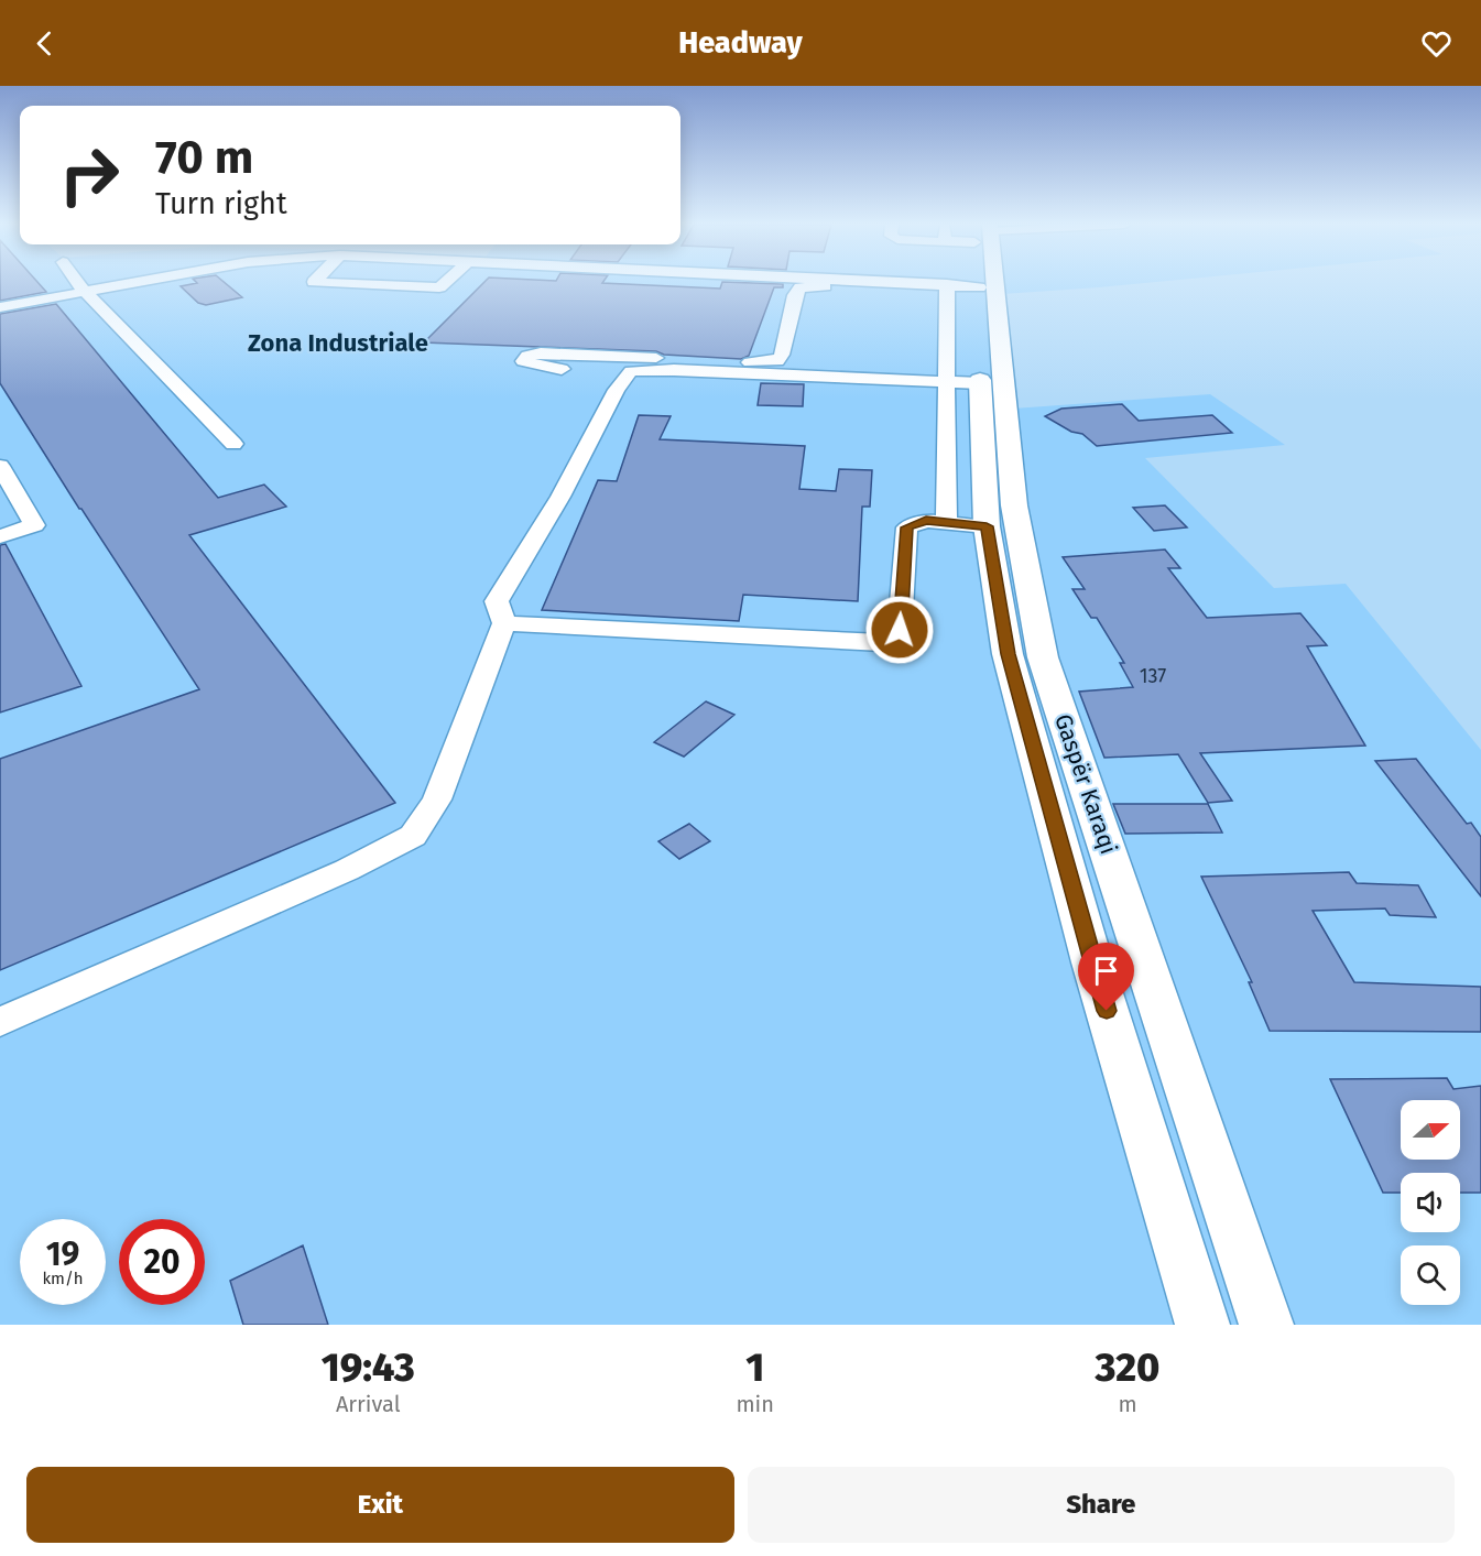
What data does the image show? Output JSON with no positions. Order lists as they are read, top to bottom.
{
  "streets": {
    "main road": ["Gaspër Karaqi"]
  },
  "districts": ["Zona Industriale"],
  "house_numbers": ["137"],
  "north": "right",
  "page": {
    "header": "Headway",
    "turn": ["70 m", "Turn right"],
    "speed": "19 km/h",
    "limit": "20",
    "eta": [
      "19:43",
      "Arrival",
      "1",
      "min",
      "320",
      "m"
    ],
    "buttons": ["Exit", "Share"]
  }
}
